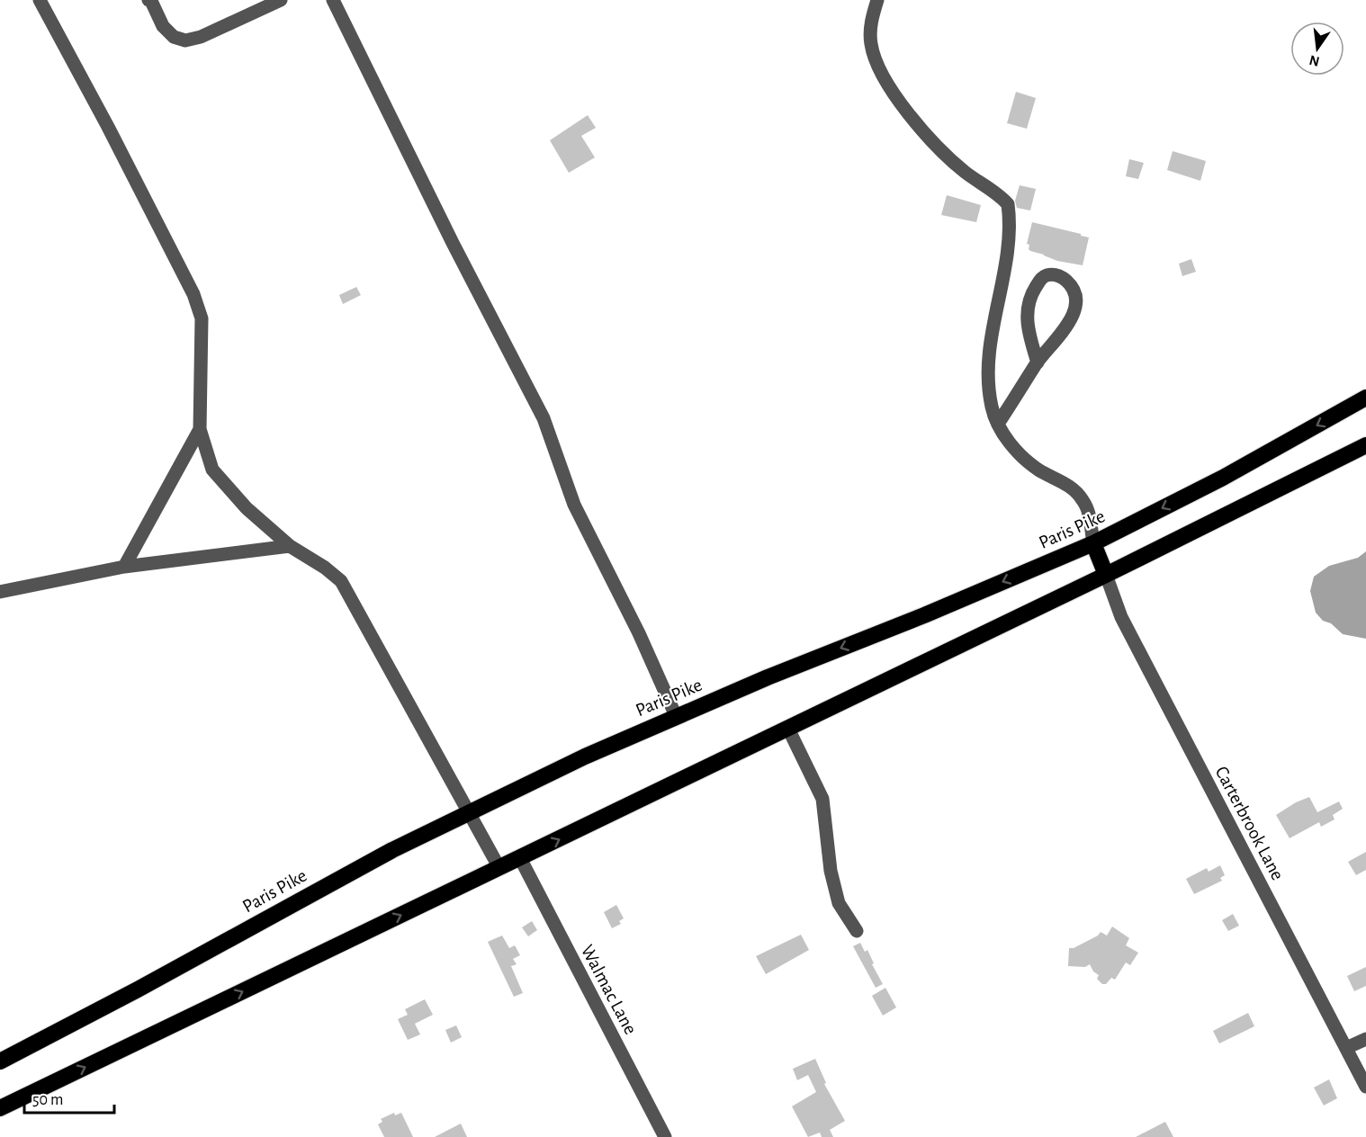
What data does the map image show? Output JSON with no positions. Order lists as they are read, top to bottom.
{
  "streets": {
    "highway": ["Paris Pike"],
    "street": ["Carterbrook Lane", "Walmac Lane"]
  },
  "scale_bar": "50 m",
  "north": "bottom"
}
